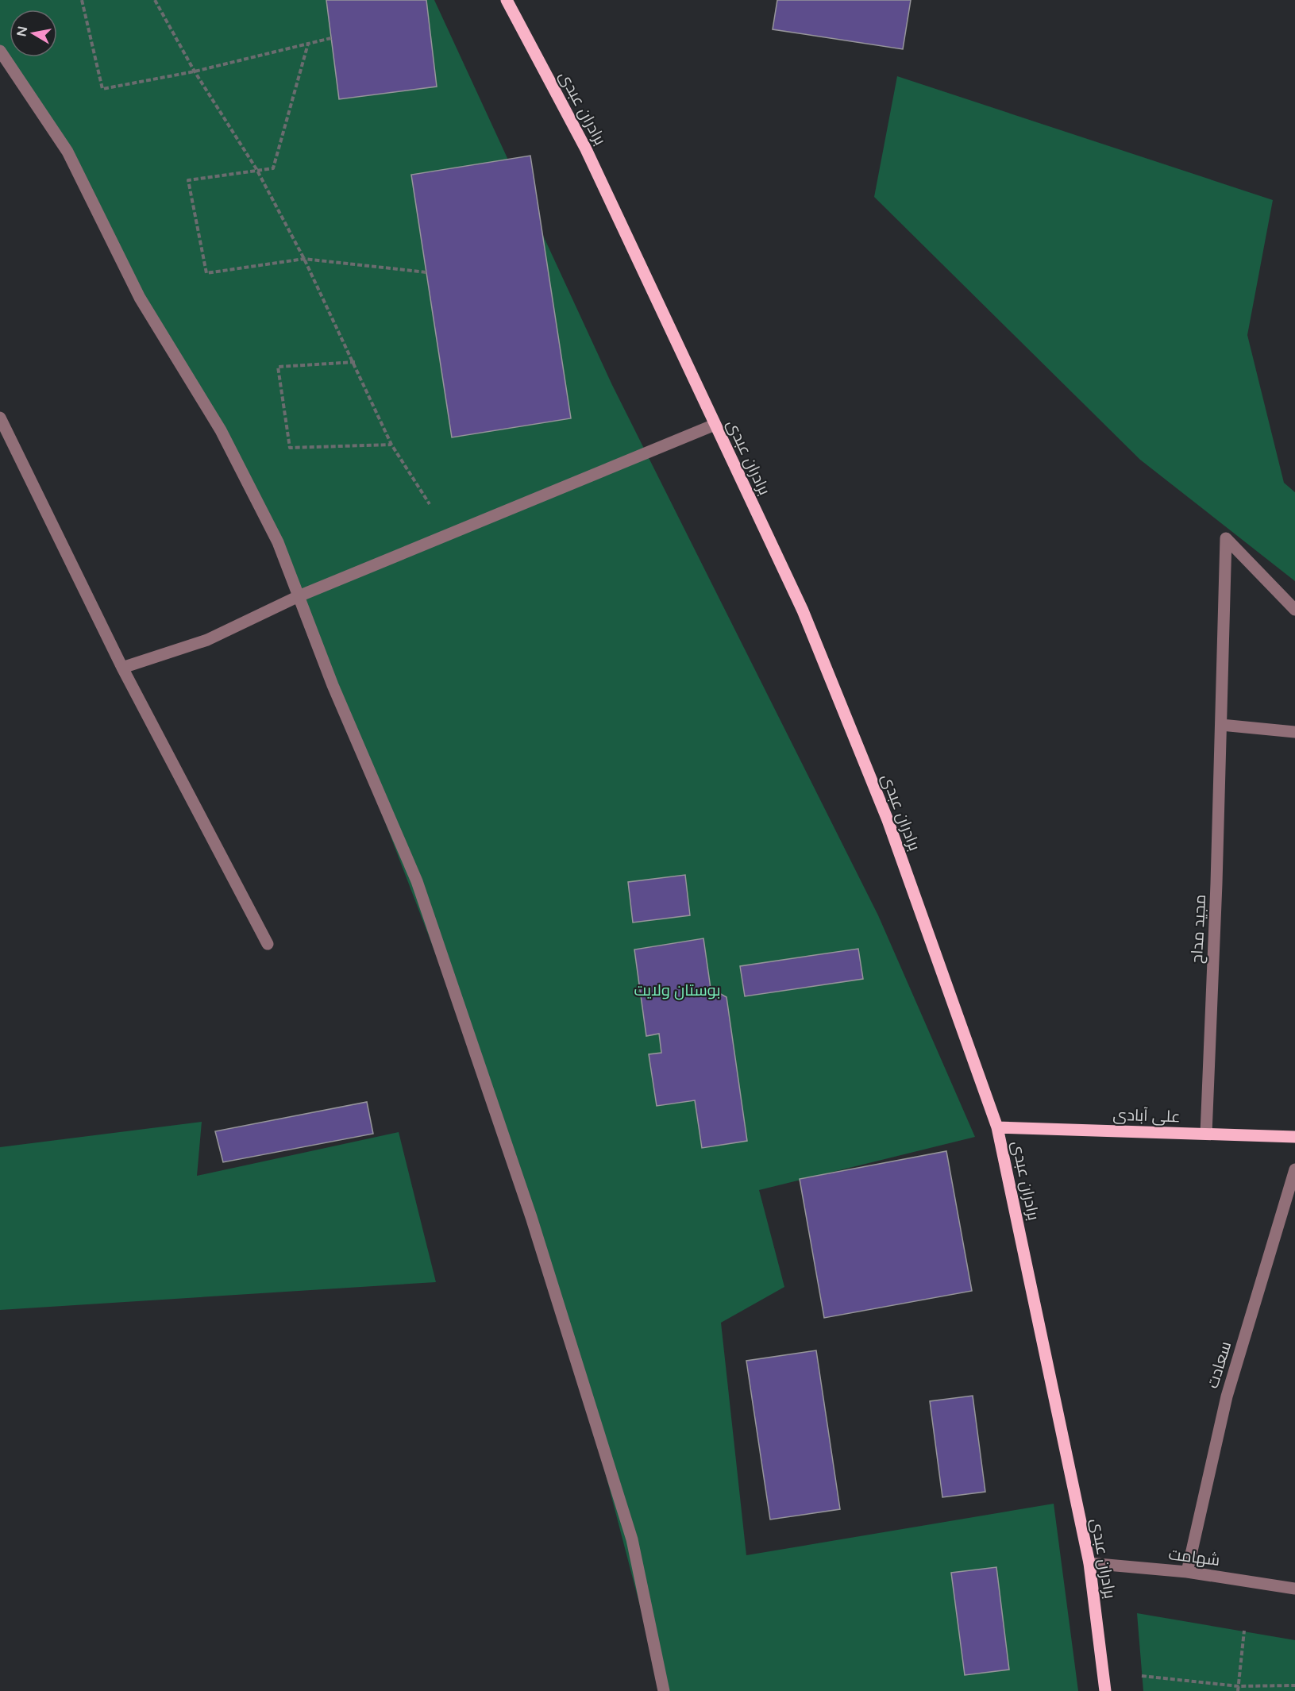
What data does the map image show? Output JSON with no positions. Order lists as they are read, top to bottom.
{
  "streets": {
    "main road": ["برادران عبدی", "علی آبادی"],
    "street": ["مجید مداح", "سعادت", "شهامت"]
  },
  "crossings": [
    ["برادران عبدی", "علی آبادی"],
    ["برادران عبدی", "شهامت"],
    ["مجید مداح", "علی آبادی"],
    ["سعادت", "شهامت"]
  ],
  "parks": ["بوستان ولایت"],
  "north": "left"
}
